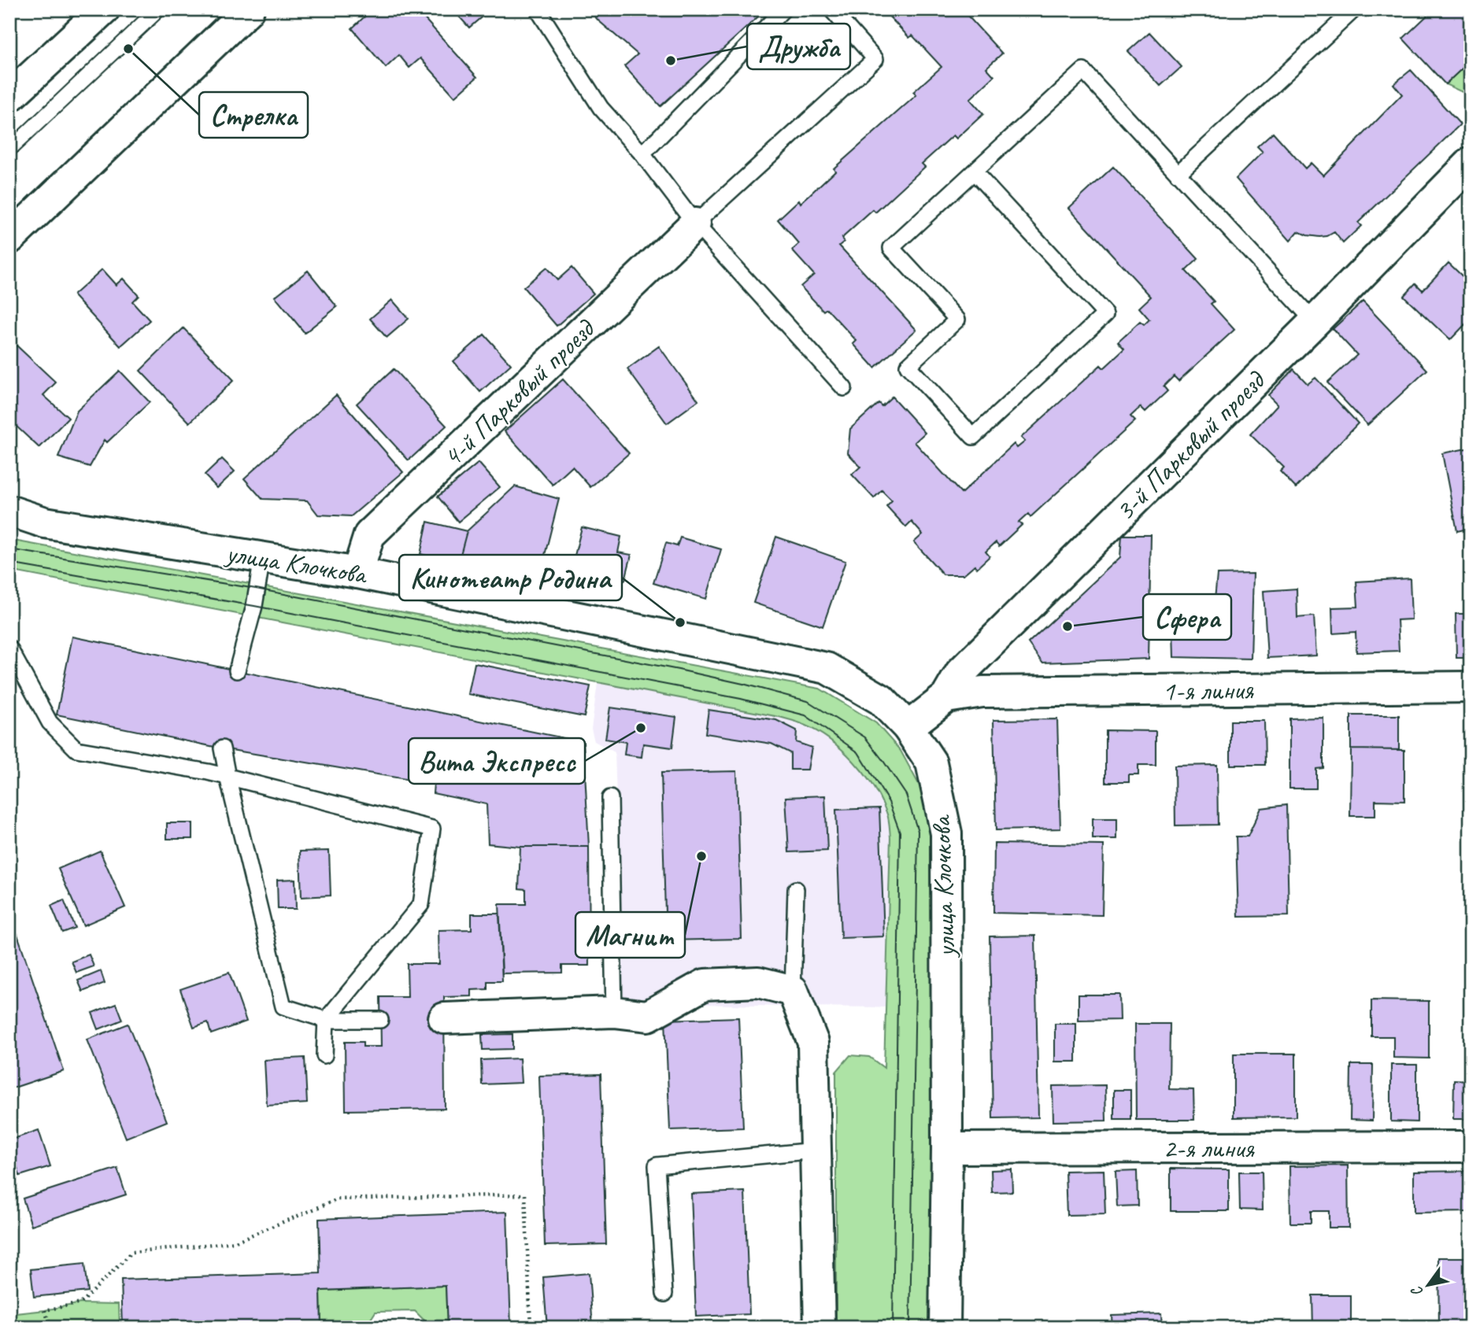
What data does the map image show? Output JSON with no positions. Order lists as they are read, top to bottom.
{
  "streets": {
    "street": [
      "4-й Парковый проезд",
      "3-й Парковый проезд",
      "улица Клочкова",
      "1-я линия",
      "2-я линия"
    ]
  },
  "crossings": [
    ["4-й Парковый проезд", "улица Клочкова"],
    ["3-й Парковый проезд", "улица Клочкова"],
    ["3-й Парковый проезд", "1-я линия"],
    ["улица Клочкова", "2-я линия"]
  ],
  "places": [
    "Стрелка",
    "Дружба",
    "Кинотеатр Родина",
    "Сфера",
    "Вита Экспресс",
    "Магнит"
  ],
  "north": "bottom left"
}
